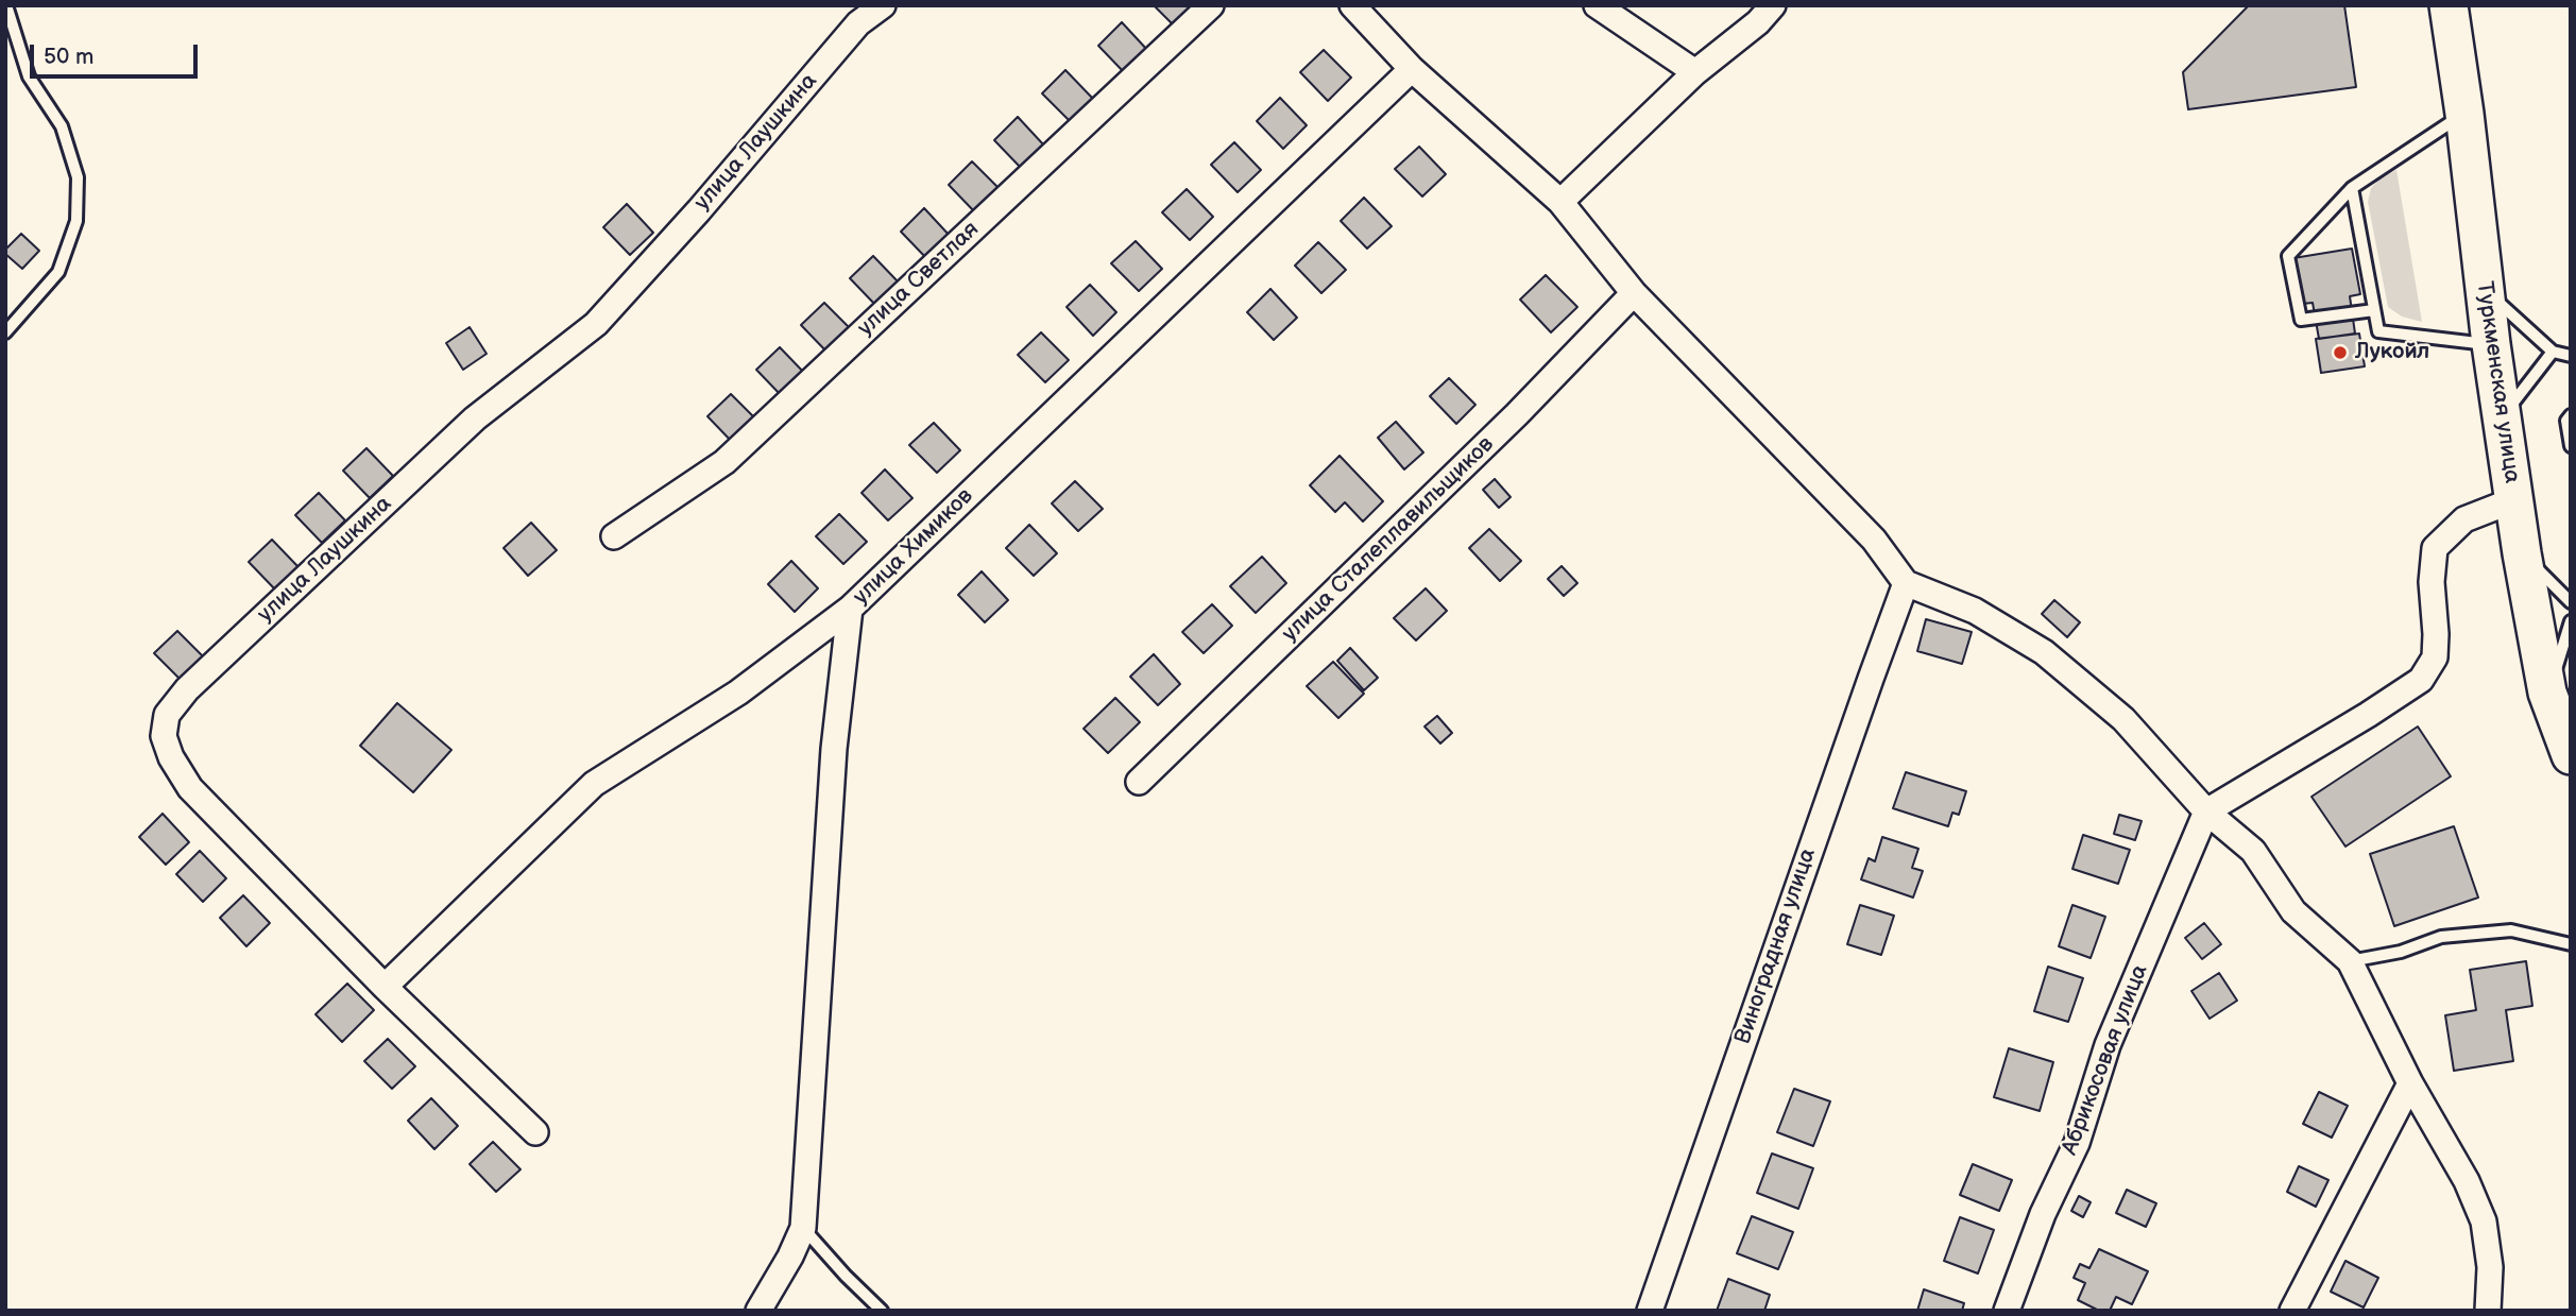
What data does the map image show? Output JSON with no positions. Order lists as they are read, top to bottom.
{
  "streets": {
    "main road": ["Туркменская улица"],
    "street": [
      "улица Лаушкина",
      "улица Светлая",
      "улица Сталеплавильщиков",
      "улица Химиков",
      "Виноградная улица",
      "Абрикосовая улица"
    ]
  },
  "crossings": [
    ["улица Лаушкина", "улица Химиков"]
  ],
  "places": ["Лукойл"],
  "scale_bar": "50 m"
}
